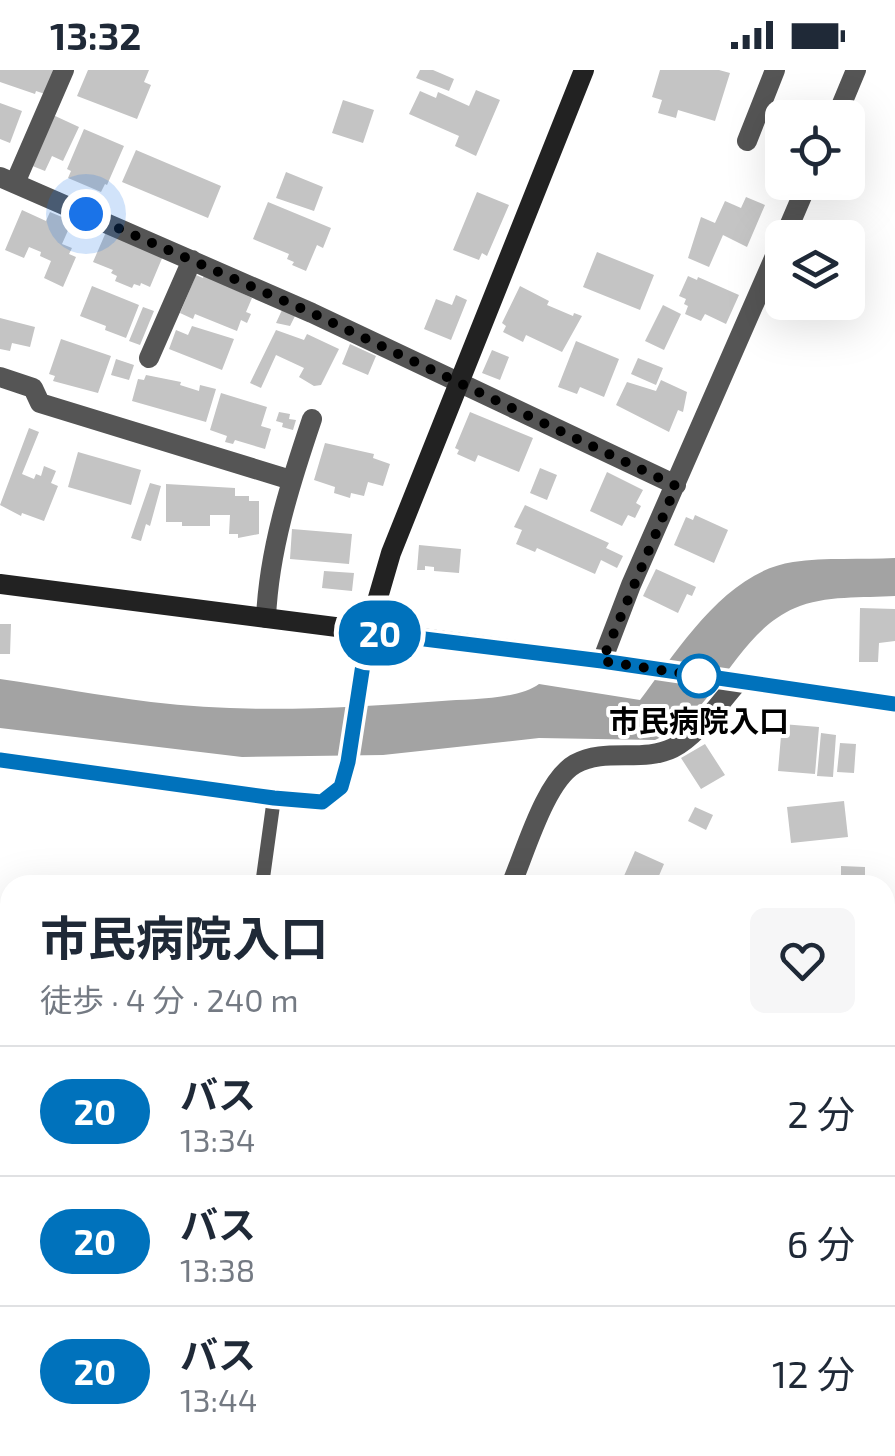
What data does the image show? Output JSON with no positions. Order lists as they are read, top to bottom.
{
  "places": ["市民病院入口"],
  "lines": ["bus line 20"],
  "page": {
    "status": "13:32",
    "on_map": "20",
    "heading": ["市民病院入口", "徒歩 · 4 分 · 240 m"],
    "list": [
      {
        "mark": "20",
        "name": "バス",
        "note": "13:34",
        "value": "2 分"
      },
      {
        "mark": "20",
        "name": "バス",
        "note": "13:38",
        "value": "6 分"
      },
      {
        "mark": "20",
        "name": "バス",
        "note": "13:44",
        "value": "12 分"
      }
    ]
  }
}
